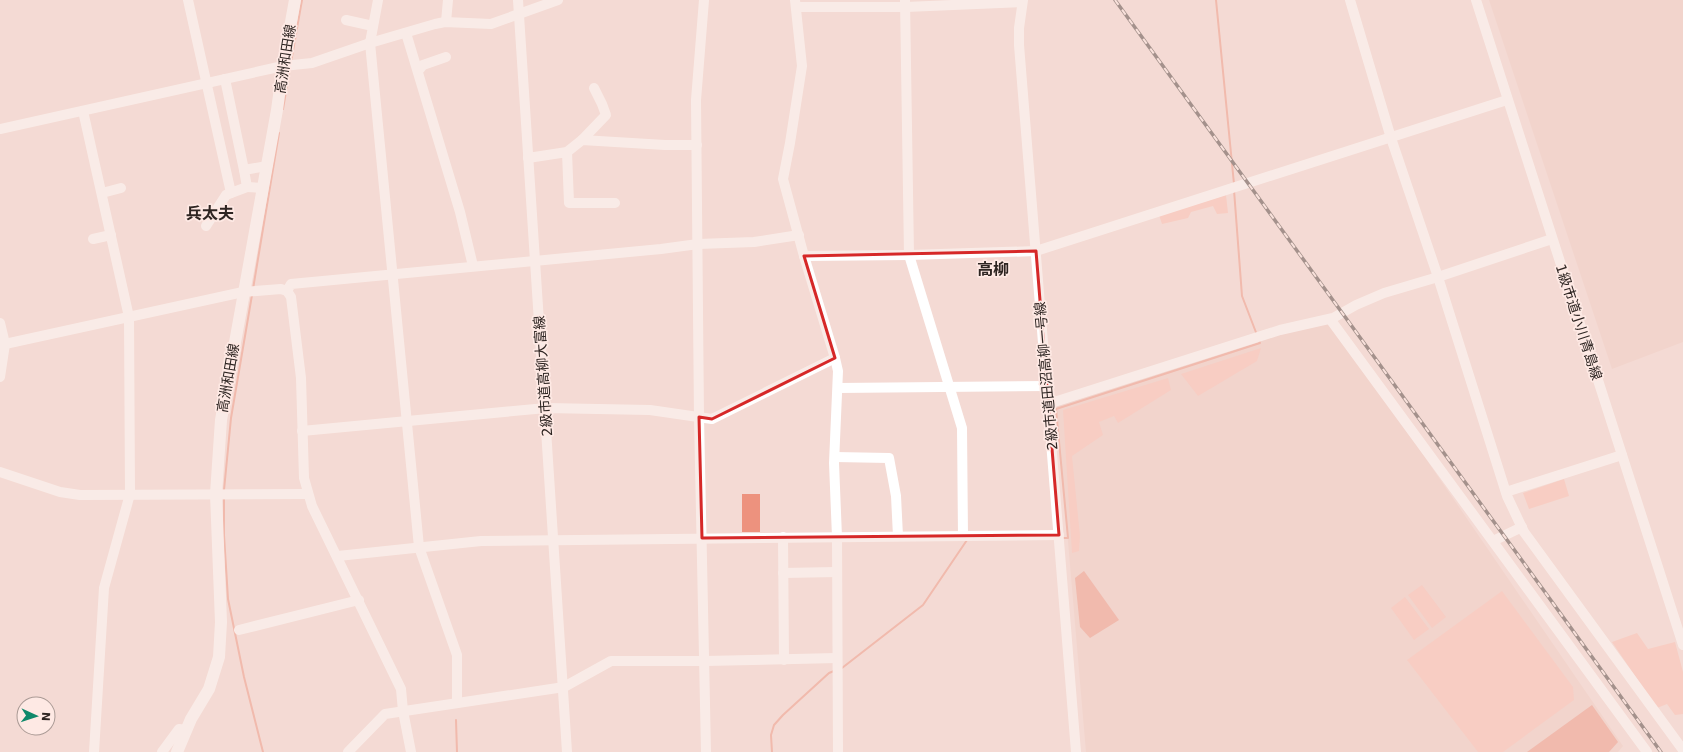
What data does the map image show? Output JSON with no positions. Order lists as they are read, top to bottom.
{
  "streets": {
    "main road": ["高洲和田線"],
    "street": ["1級市道小川青島線", "2級市道高柳大富線", "2級市道田沼高柳一号線"]
  },
  "districts": ["兵太夫", "高柳"],
  "north": "right"
}
